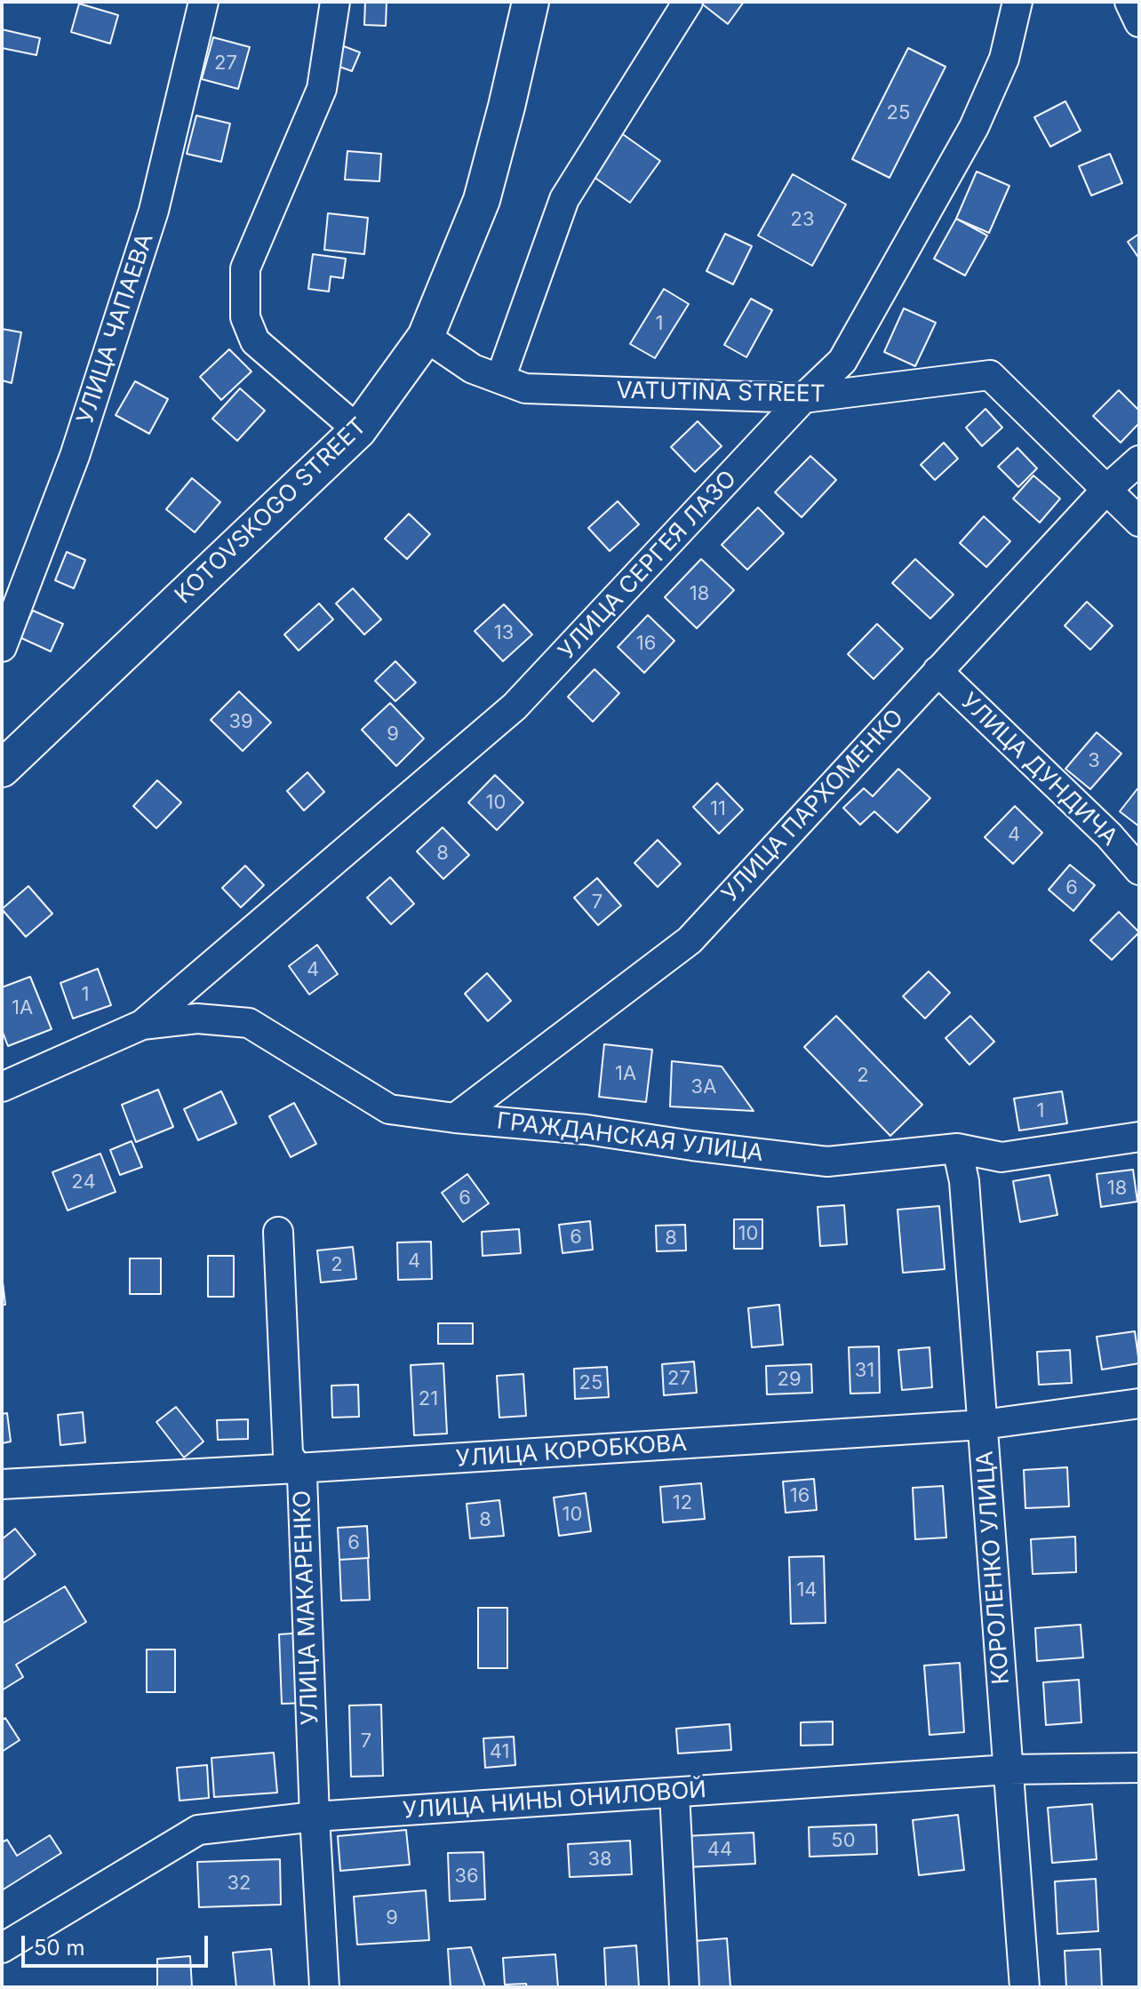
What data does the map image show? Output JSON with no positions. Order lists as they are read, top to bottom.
{
  "streets": {
    "main road": ["KOTOVSKOGO STREET"],
    "street": [
      "УЛИЦА ЧАПАЕВА",
      "VATUTINA STREET",
      "УЛИЦА СЕРГЕЯ ЛАЗО",
      "УЛИЦА ДУНДИЧА",
      "УЛИЦА ПАРХОМЕНКО",
      "ГРАЖДАНСКАЯ УЛИЦА",
      "УЛИЦА КОРОБКОВА",
      "КОРОЛЕНКО УЛИЦА",
      "УЛИЦА МАКАРЕНКО",
      "УЛИЦА НИНЫ ОНИЛОВОЙ"
    ]
  },
  "crossings": [
    ["VATUTINA STREET", "KOTOVSKOGO STREET"],
    ["VATUTINA STREET", "УЛИЦА СЕРГЕЯ ЛАЗО"],
    ["VATUTINA STREET", "УЛИЦА ПАРХОМЕНКО"],
    ["УЛИЦА СЕРГЕЯ ЛАЗО", "ГРАЖДАНСКАЯ УЛИЦА"],
    ["УЛИЦА ДУНДИЧА", "УЛИЦА ПАРХОМЕНКО"],
    ["УЛИЦА ПАРХОМЕНКО", "ГРАЖДАНСКАЯ УЛИЦА"],
    ["ГРАЖДАНСКАЯ УЛИЦА", "КОРОЛЕНКО УЛИЦА"],
    ["УЛИЦА КОРОБКОВА", "КОРОЛЕНКО УЛИЦА"],
    ["УЛИЦА КОРОБКОВА", "УЛИЦА МАКАРЕНКО"],
    ["КОРОЛЕНКО УЛИЦА", "УЛИЦА НИНЫ ОНИЛОВОЙ"],
    ["УЛИЦА МАКАРЕНКО", "УЛИЦА НИНЫ ОНИЛОВОЙ"]
  ],
  "house_numbers": [
    "27",
    "25",
    "23",
    "1",
    "18",
    "13",
    "16",
    "39",
    "9",
    "3",
    "10",
    "11",
    "4",
    "8",
    "6",
    "7",
    "4",
    "1",
    "1А",
    "1А",
    "2",
    "3А",
    "1",
    "24",
    "18",
    "6",
    "10",
    "6",
    "8",
    "4",
    "2",
    "31",
    "27",
    "29",
    "25",
    "21",
    "16",
    "12",
    "10",
    "8",
    "6",
    "14",
    "7",
    "41",
    "50",
    "44",
    "38",
    "36",
    "32",
    "9"
  ],
  "scale_bar": "50 m"
}
